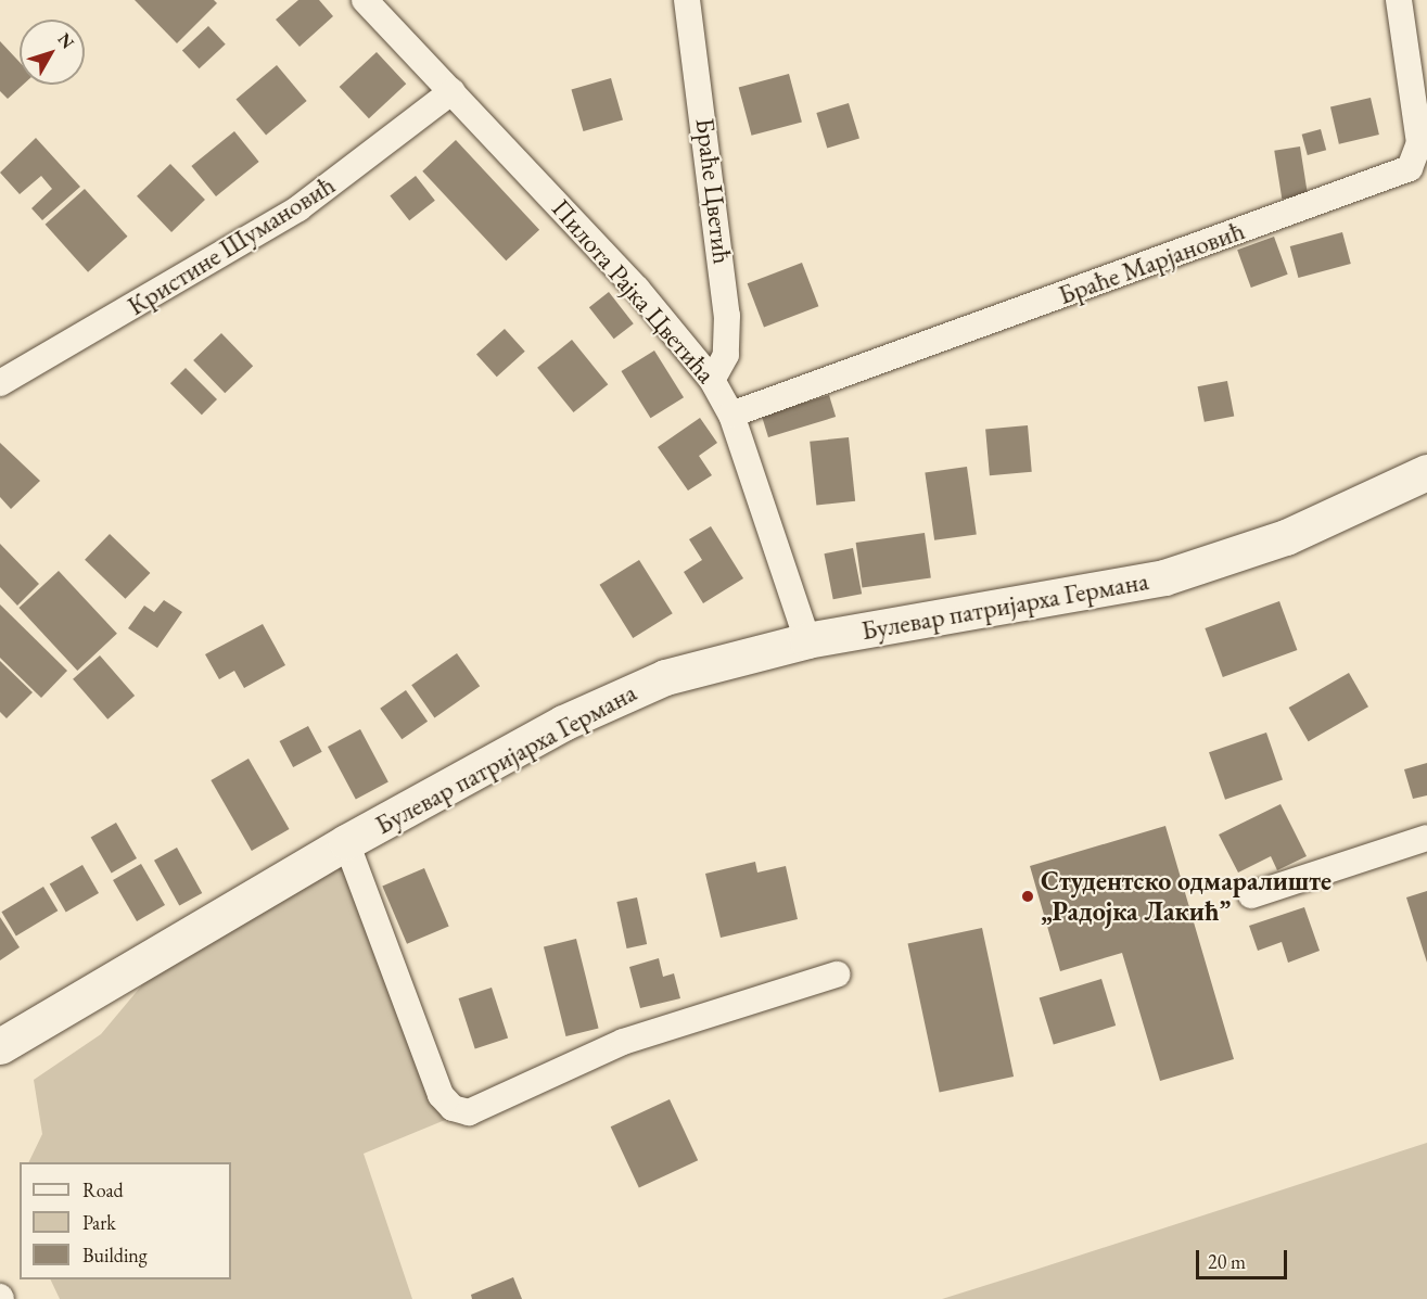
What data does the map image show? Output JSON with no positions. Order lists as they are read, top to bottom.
{
  "streets": {
    "main road": ["Булевар патријарха Германа"],
    "street": [
      "Браће Цветић",
      "Кристине Шумановић",
      "Браће Марјановић",
      "Пилота Рајка Цветића"
    ]
  },
  "crossings": [
    ["Браће Цветић", "Пилота Рајка Цветића"],
    ["Кристине Шумановић", "Пилота Рајка Цветића"],
    ["Браће Марјановић", "Пилота Рајка Цветића"],
    ["Пилота Рајка Цветића", "Булевар патријарха Германа"]
  ],
  "places": ["Студентско одмаралиште „Радојка Лакић”"],
  "legend": ["Road", "Park", "Building"],
  "scale_bar": "20 m",
  "north": "top right"
}
